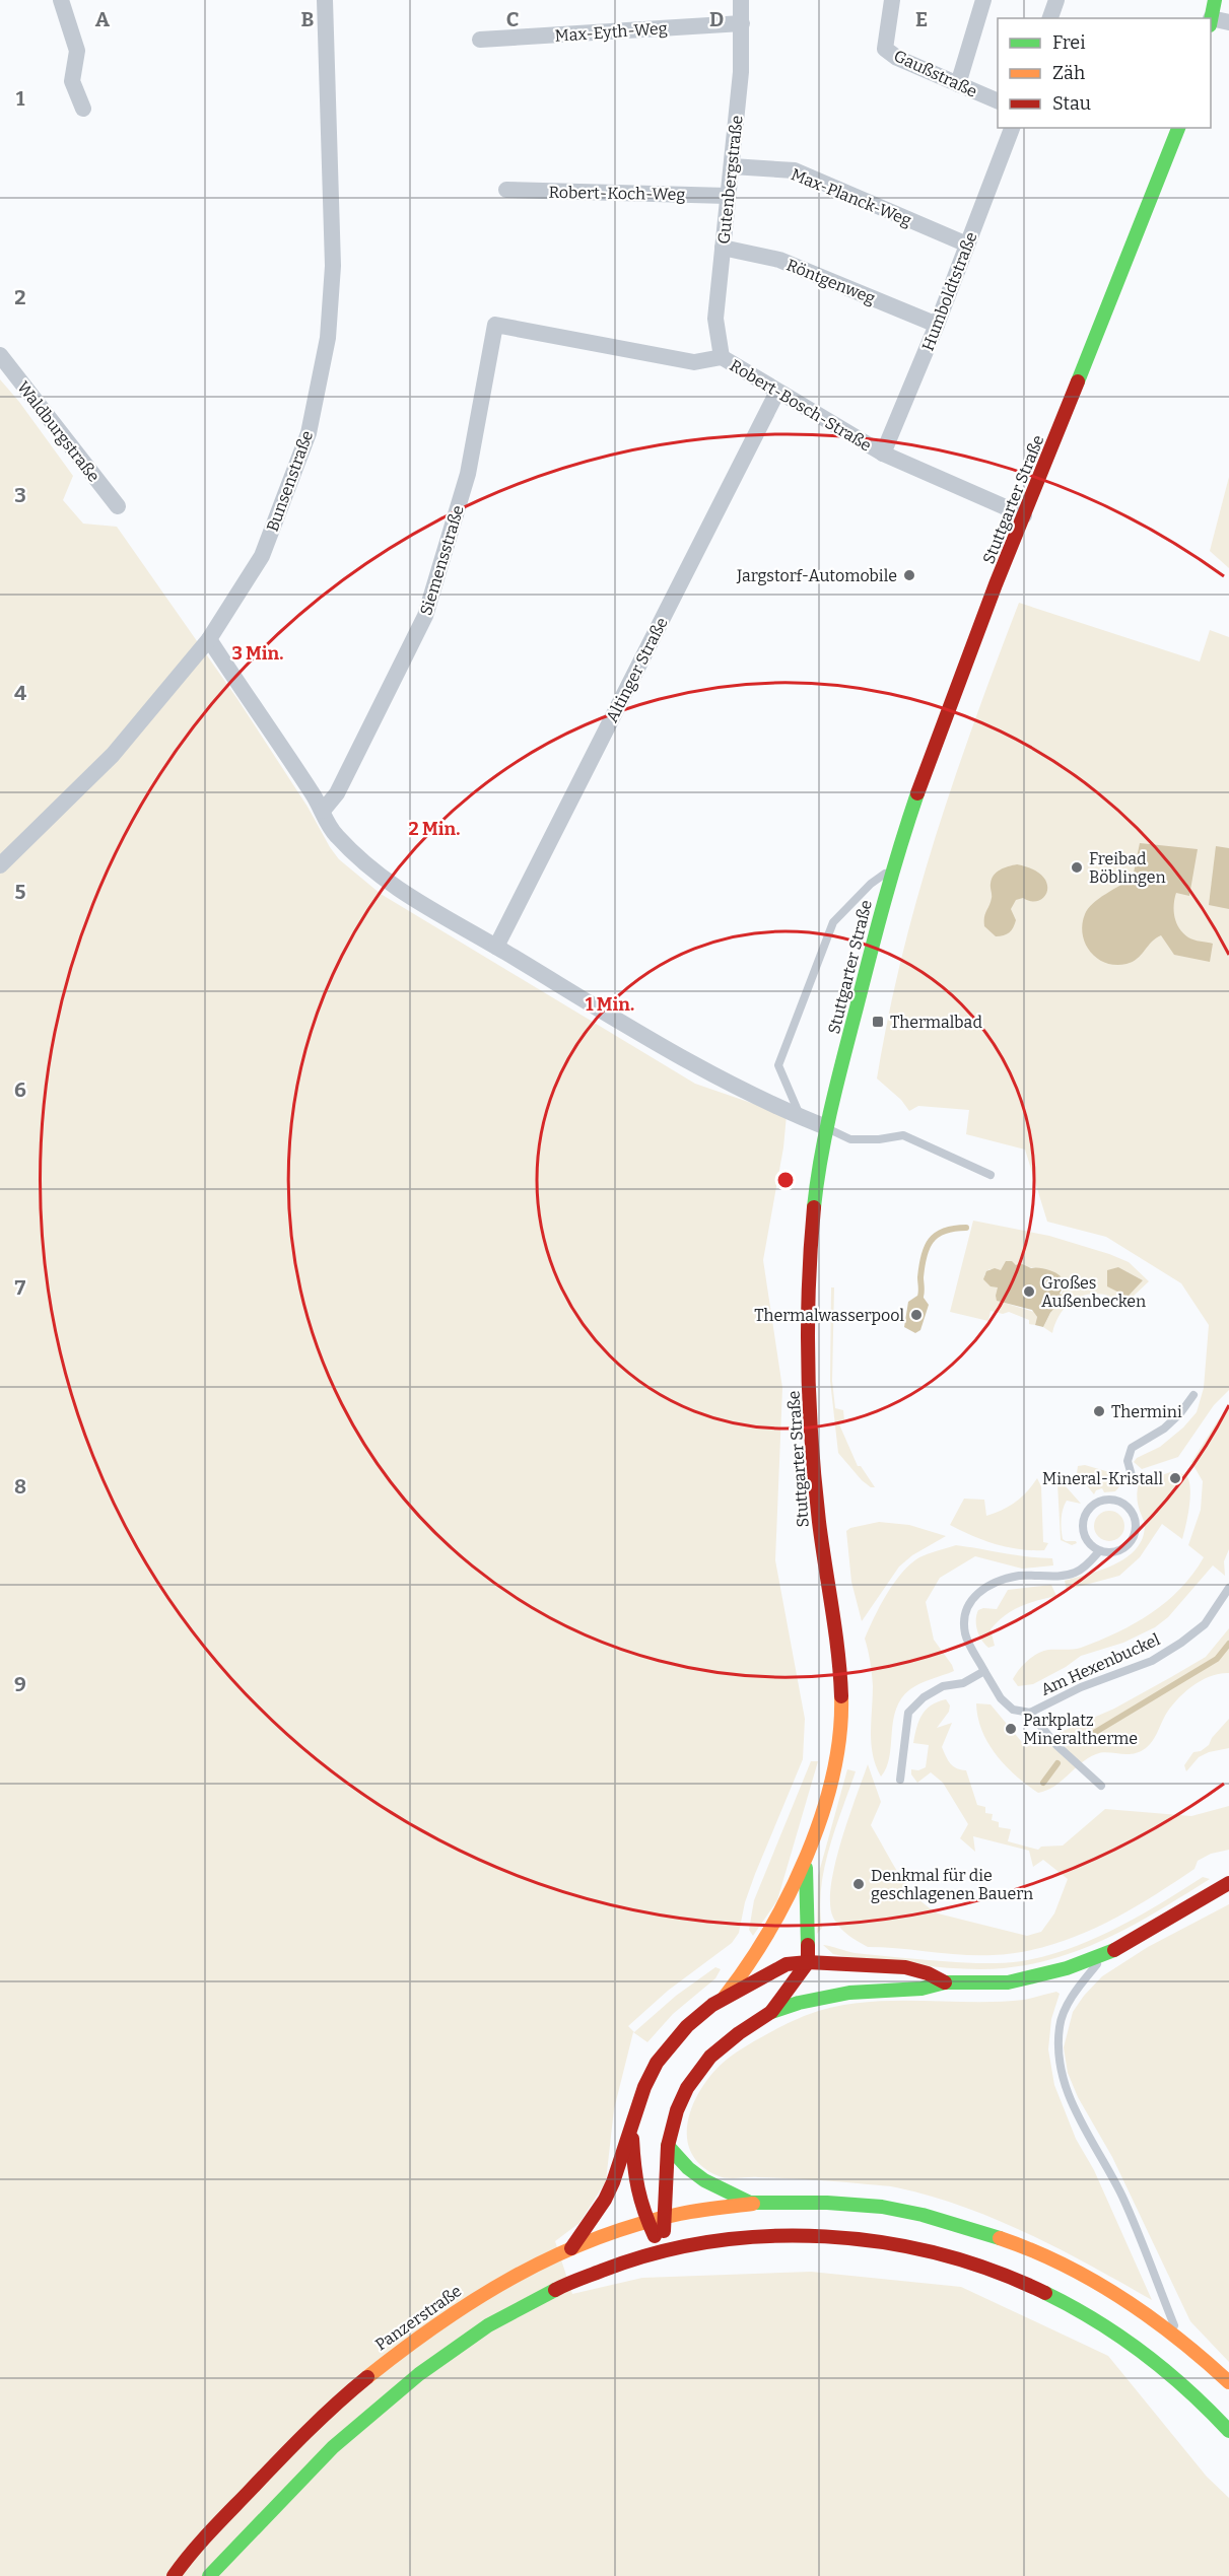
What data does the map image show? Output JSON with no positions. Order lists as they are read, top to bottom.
{
  "streets": {
    "main road": ["Stuttgarter Straße", "Panzerstraße"],
    "street": [
      "Max-Eyth-Weg",
      "Gaußstraße",
      "Gutenbergstraße",
      "Robert-Koch-Weg",
      "Max-Planck-Weg",
      "Röntgenweg",
      "Humboldtstraße",
      "Robert-Bosch-Straße",
      "Waldburgstraße",
      "Bunsenstraße",
      "Siemensstraße",
      "Altinger Straße"
    ],
    "lane": ["Am Hexenbuckel"]
  },
  "crossings": [
    ["Max-Eyth-Weg", "Gutenbergstraße"],
    ["Gutenbergstraße", "Robert-Koch-Weg"],
    ["Gutenbergstraße", "Max-Planck-Weg"],
    ["Gutenbergstraße", "Röntgenweg"],
    ["Gutenbergstraße", "Robert-Bosch-Straße"],
    ["Max-Planck-Weg", "Humboldtstraße"],
    ["Röntgenweg", "Humboldtstraße"],
    ["Humboldtstraße", "Robert-Bosch-Straße"],
    ["Robert-Bosch-Straße", "Stuttgarter Straße"],
    ["Robert-Bosch-Straße", "Siemensstraße"],
    ["Robert-Bosch-Straße", "Altinger Straße"],
    ["Stuttgarter Straße", "Panzerstraße"]
  ],
  "places": {
    "other": [
      "Jargstorf-Automobile",
      "Freibad Böblingen",
      "Großes Außenbecken",
      "Thermalwasserpool",
      "Thermini",
      "Mineral-Kristall",
      "Parkplatz Mineraltherme",
      "Denkmal für die geschlagenen Bauern"
    ],
    "transit": ["Thermalbad"]
  },
  "legend": ["Frei", "Zäh", "Stau"],
  "grid": {
    "columns": [
      "A",
      "B",
      "C",
      "D",
      "E"
    ],
    "rows": [
      "1",
      "2",
      "3",
      "4",
      "5",
      "6",
      "7",
      "8",
      "9"
    ]
  },
  "rings": ["3 Min.", "2 Min.", "1 Min."]
}
